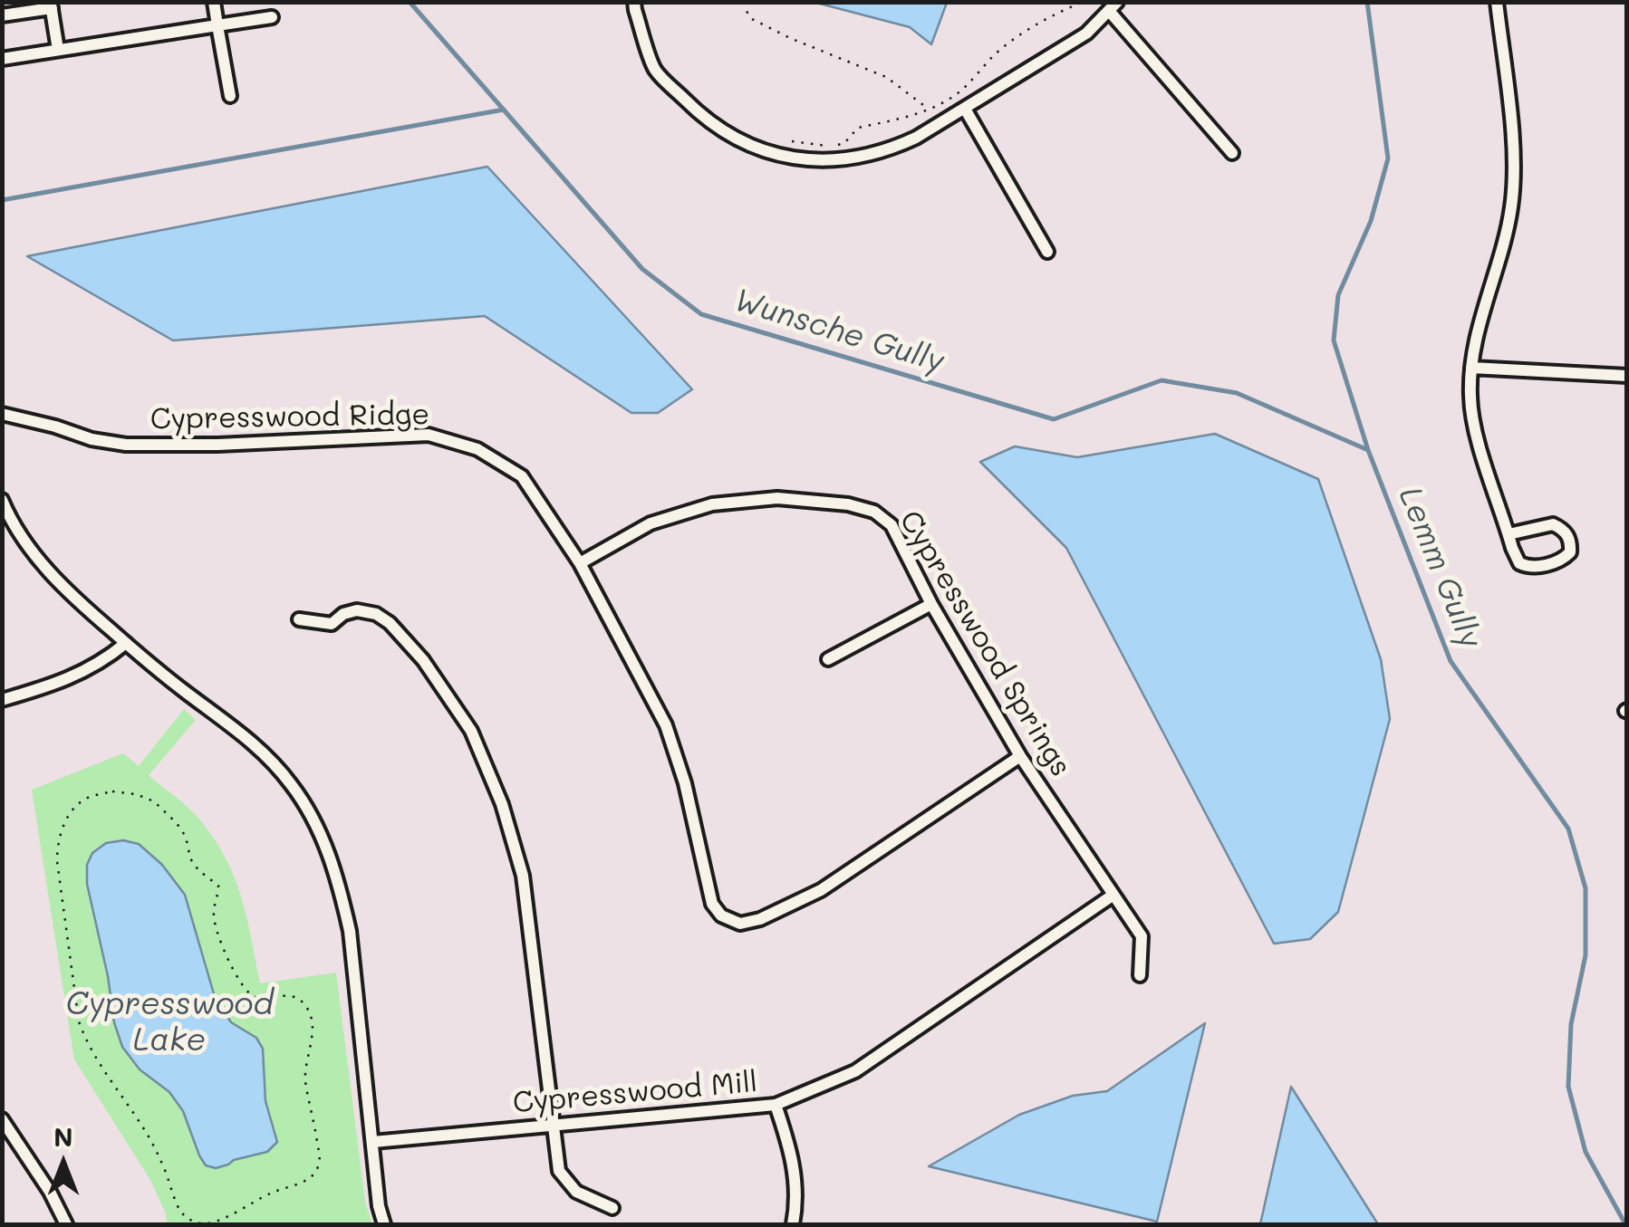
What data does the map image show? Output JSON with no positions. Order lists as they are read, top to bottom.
{
  "streets": {
    "street": ["Cypresswood Ridge", "Cypresswood Springs", "Cypresswood Mill"]
  },
  "crossings": [
    ["Cypresswood Ridge", "Cypresswood Springs"],
    ["Cypresswood Springs", "Cypresswood Mill"]
  ],
  "water": ["Wunsche Gully", "Lemm Gully", "Cypresswood Lake"],
  "north": "top"
}
